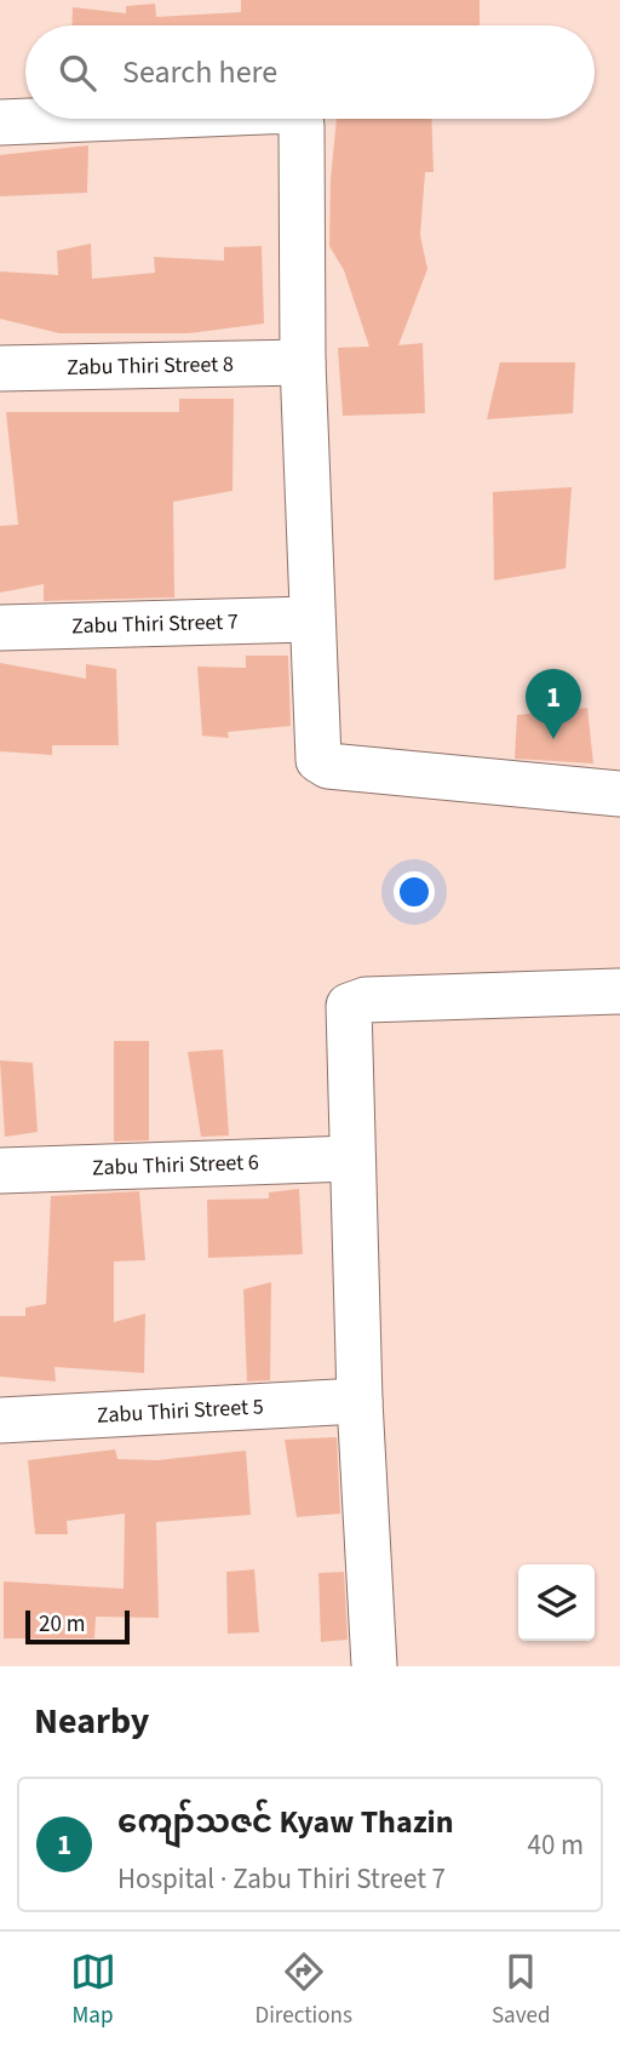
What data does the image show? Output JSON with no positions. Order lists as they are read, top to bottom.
{
  "streets": {
    "street": [
      "Zabu Thiri Street 8",
      "Zabu Thiri Street 7",
      "Zabu Thiri Street 6",
      "Zabu Thiri Street 5"
    ]
  },
  "scale_bar": "20 m",
  "page": {
    "search": "Search here",
    "pins": "1",
    "scale": "20 m",
    "heading": "Nearby",
    "list": [
      {
        "mark": "1",
        "name": "ကျော်သဇင် Kyaw Thazin",
        "note": "Hospital · Zabu Thiri Street 7",
        "value": "40 m"
      }
    ],
    "nav": ["Map", "Directions", "Saved"]
  }
}
